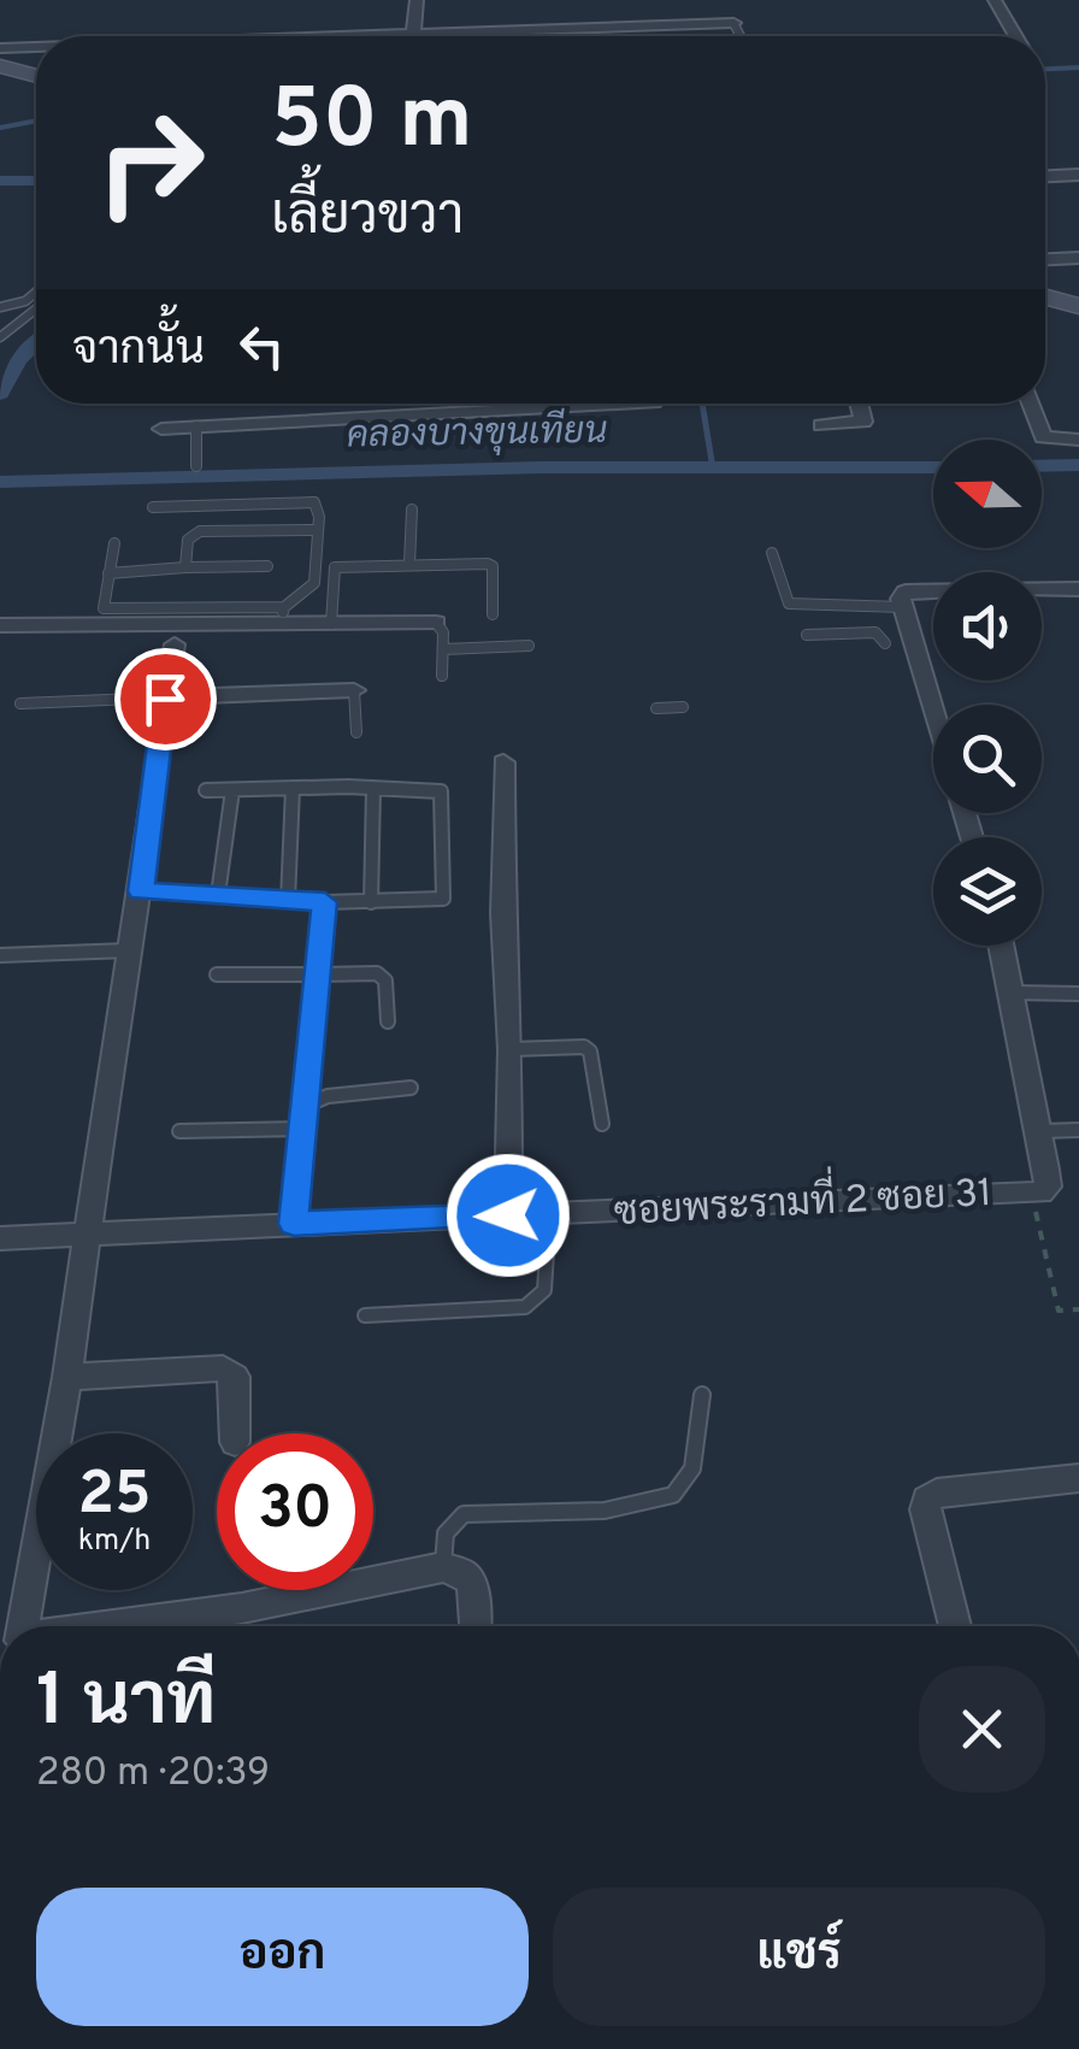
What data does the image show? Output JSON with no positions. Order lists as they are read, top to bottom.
{
  "streets": {
    "street": ["ซอยพระรามที่ 2 ซอย 31"]
  },
  "water": ["คลองบางขุนเทียน"],
  "north": "left",
  "page": {
    "turn": ["50 m", "เลี้ยวขวา"],
    "then": "จากนั้น",
    "speed": "25 km/h",
    "limit": "30",
    "heading": ["1 นาที", "280 m · 20:39"],
    "buttons": ["ออก", "แชร์"]
  }
}
